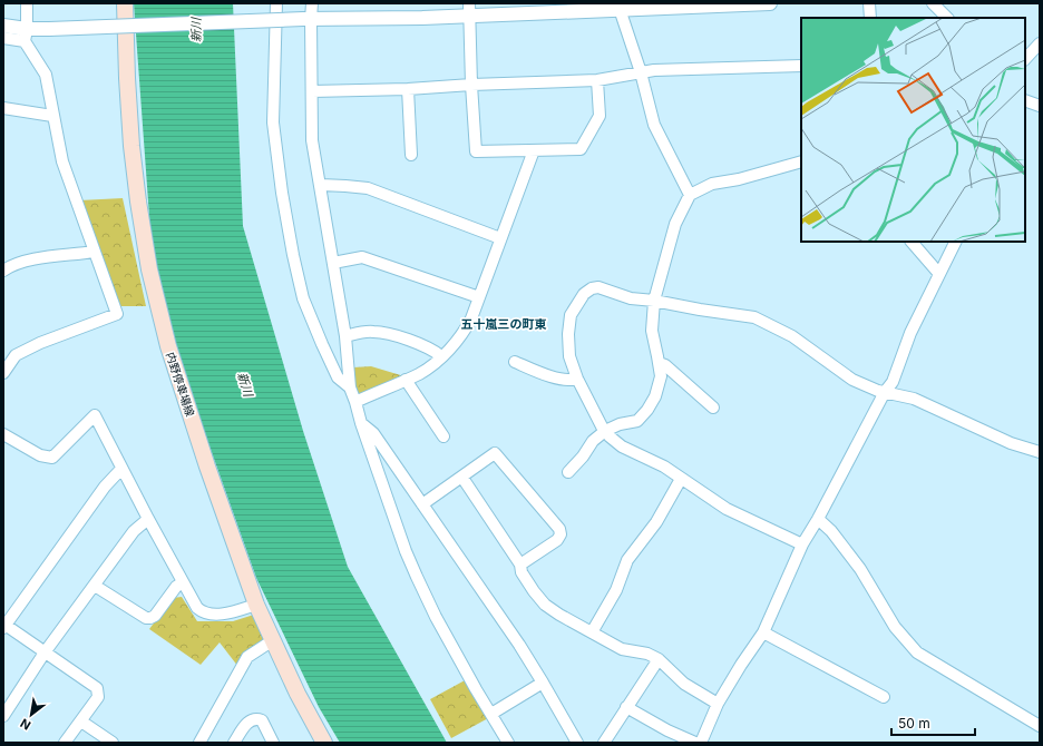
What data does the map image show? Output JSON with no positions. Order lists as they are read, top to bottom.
{
  "streets": {
    "main road": ["内野停車場線"]
  },
  "districts": ["五十嵐三の町東"],
  "water": ["新川"],
  "scale_bar": "50 m",
  "north": "bottom left"
}
